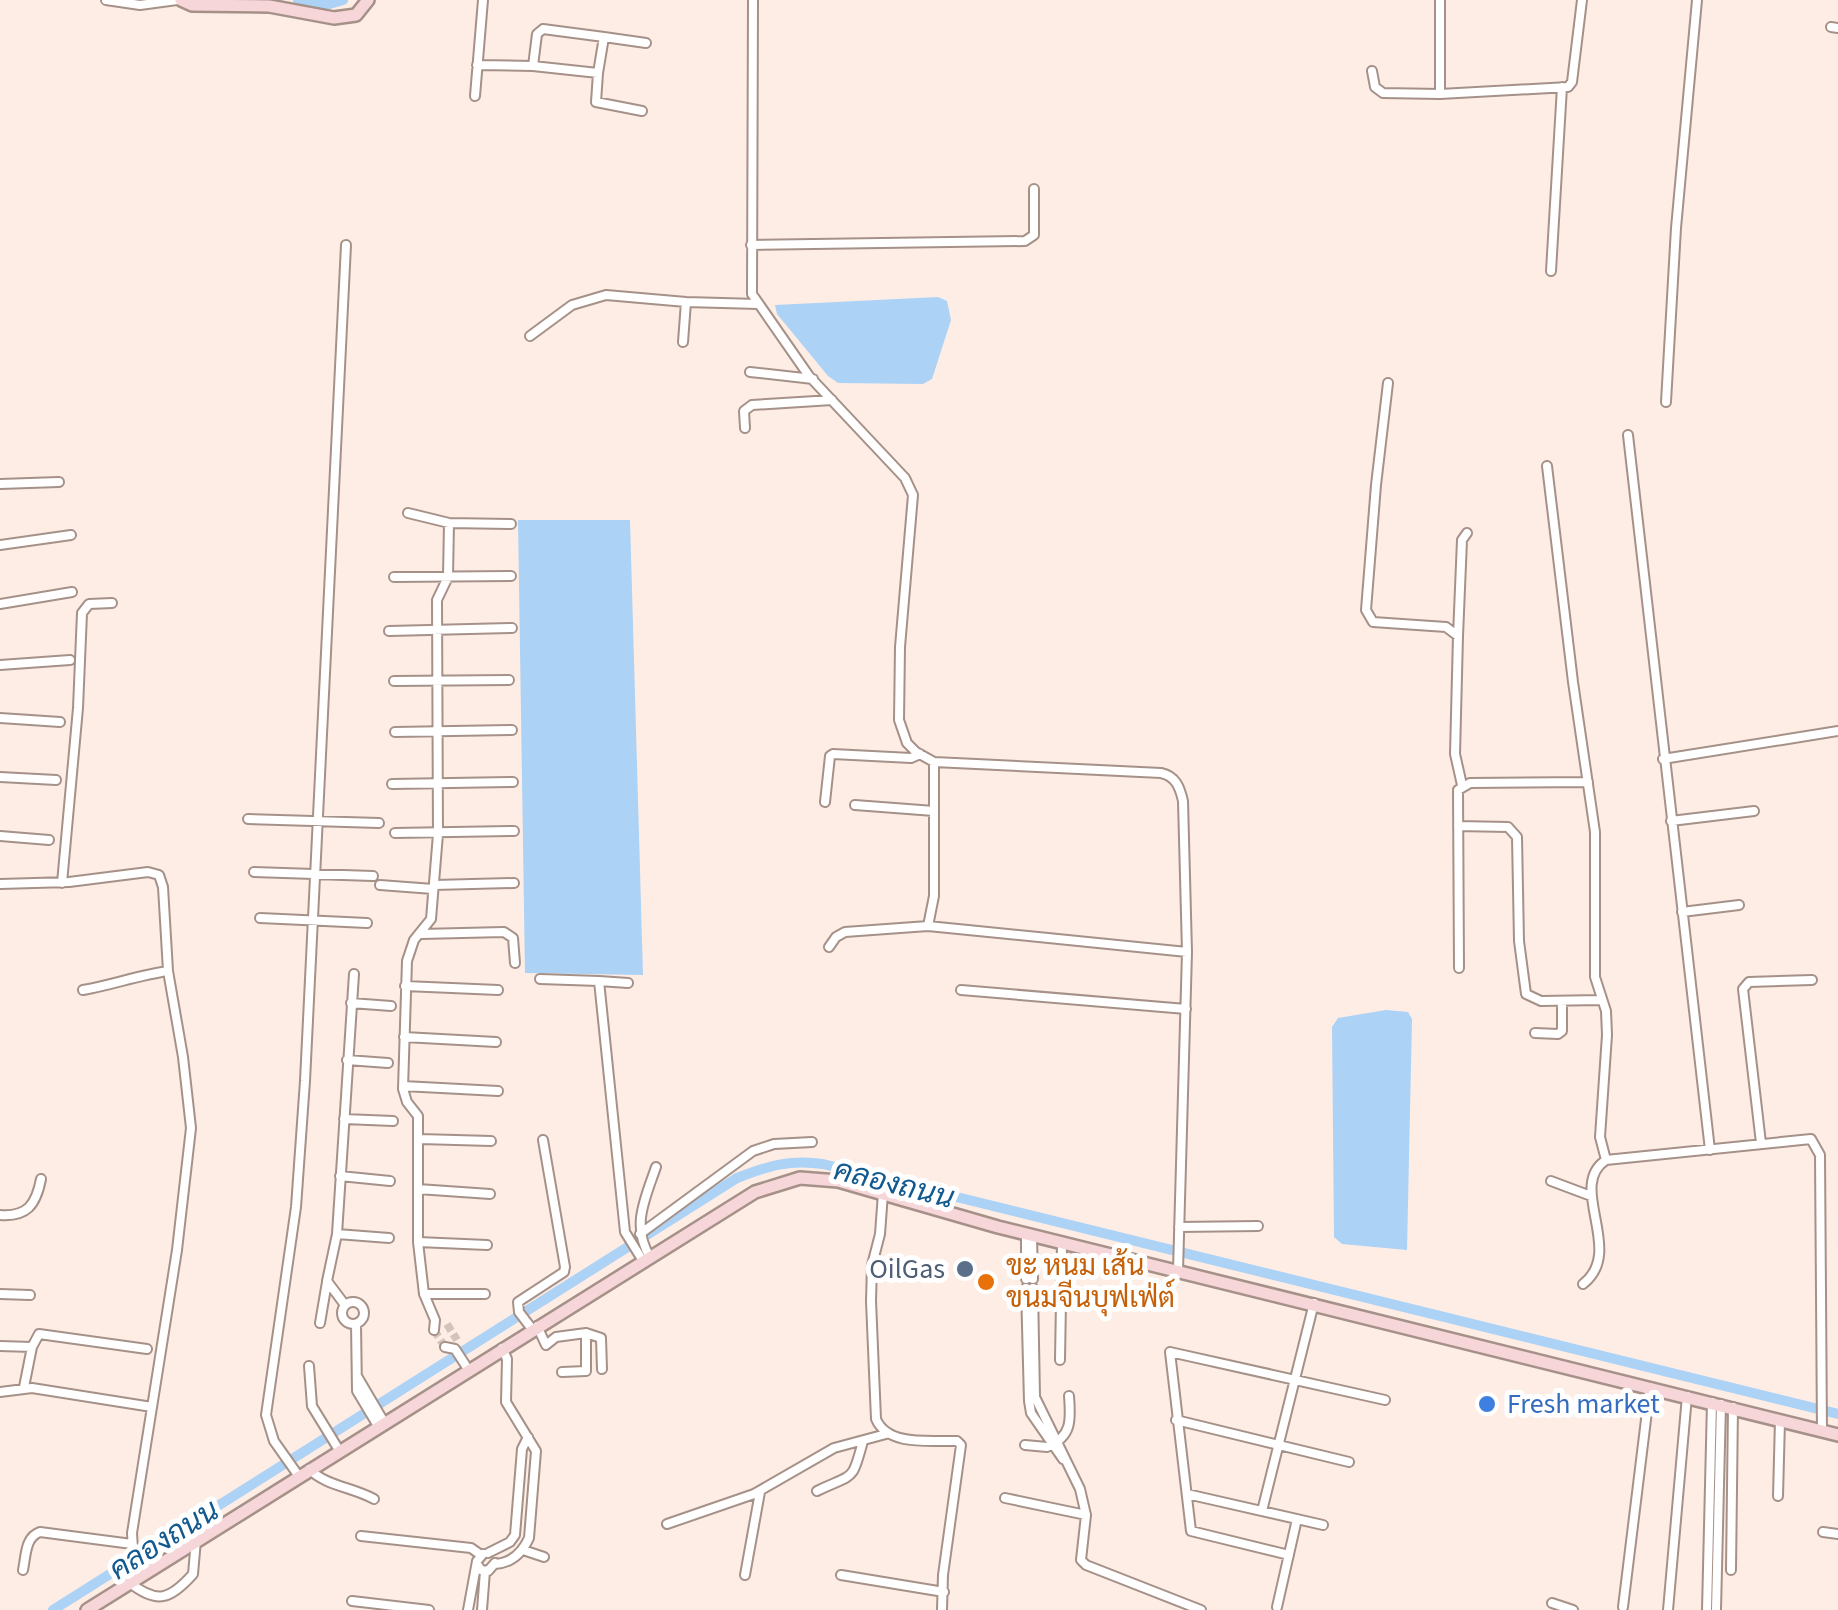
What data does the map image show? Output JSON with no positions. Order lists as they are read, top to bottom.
{
  "water": ["คลองถนน"],
  "places": ["OilGas", "ขะ หนม เส้น ขนมจีนบุฟเฟ่ต์", "Fresh market"]
}
